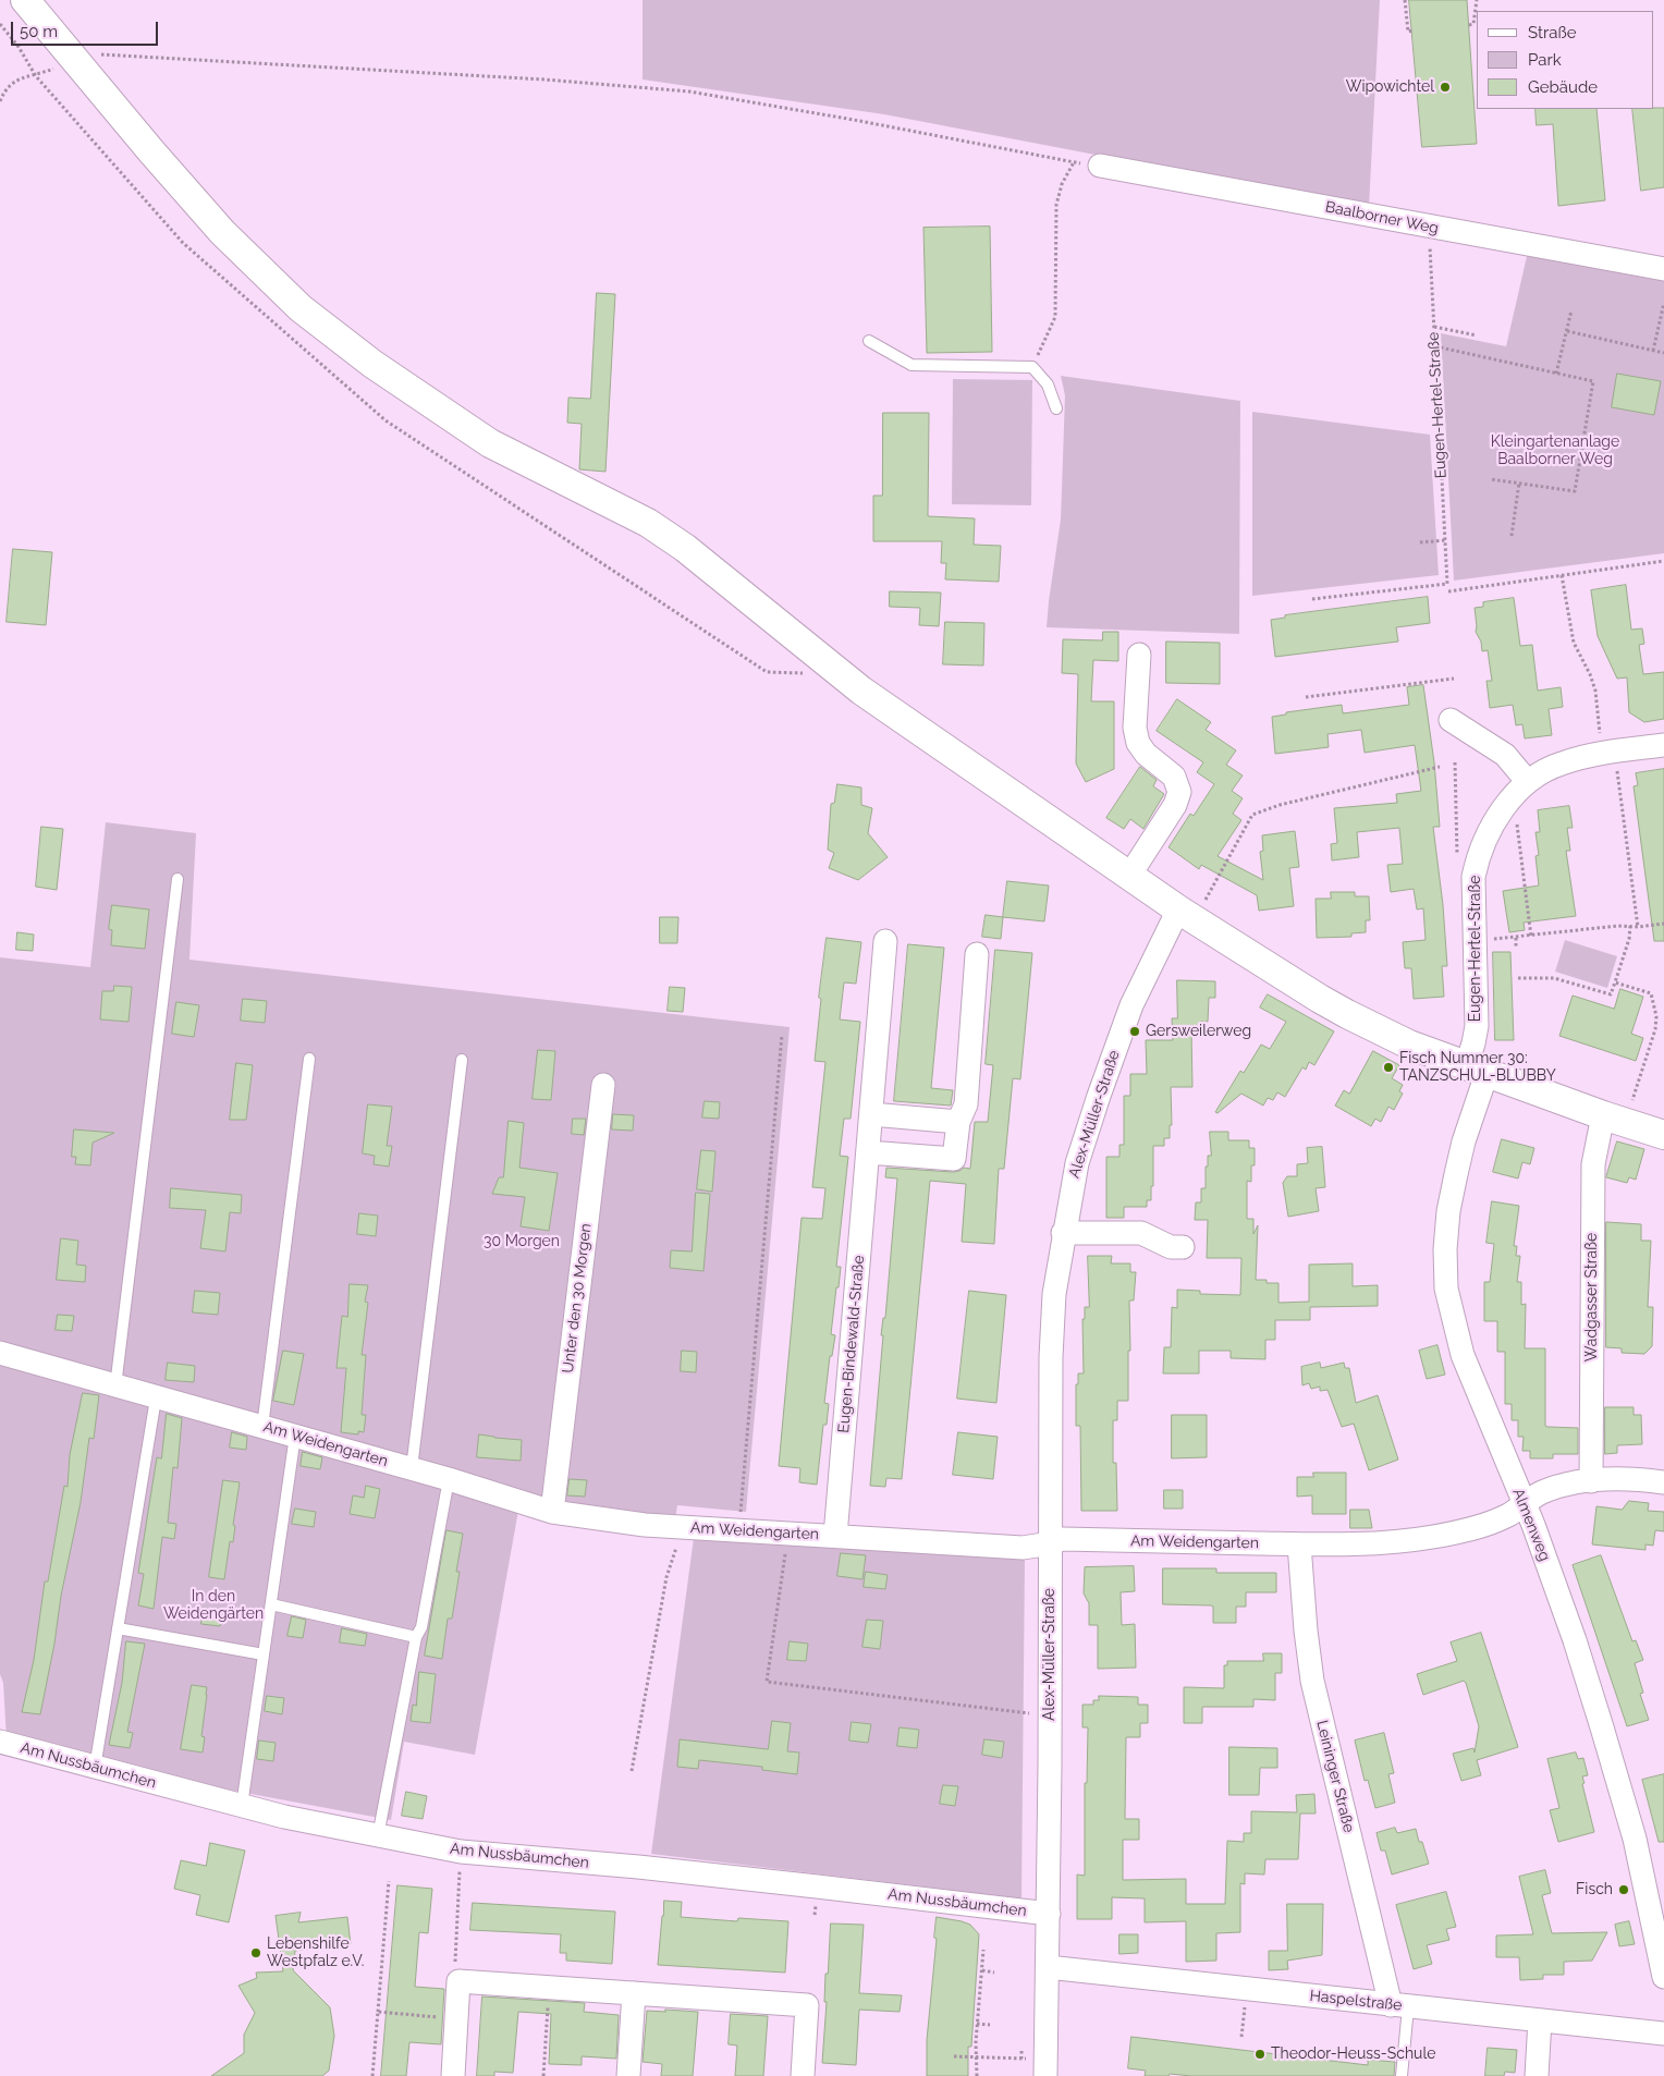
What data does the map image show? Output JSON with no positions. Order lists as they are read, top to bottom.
{
  "streets": {
    "street": [
      "Baalborner Weg",
      "Eugen-Hertel-Straße",
      "Alex-Müller-Straße",
      "Wadgasser Straße",
      "Unter den 30 Morgen",
      "Eugen-Bindewald-Straße",
      "Am Weidengarten",
      "Almenweg",
      "Am Nussbäumchen",
      "Leininger Straße",
      "Haspelstraße"
    ]
  },
  "crossings": [
    ["Baalborner Weg", "Eugen-Hertel-Straße"],
    ["Eugen-Hertel-Straße", "Almenweg"],
    ["Alex-Müller-Straße", "Am Weidengarten"],
    ["Alex-Müller-Straße", "Am Nussbäumchen"],
    ["Alex-Müller-Straße", "Haspelstraße"],
    ["Wadgasser Straße", "Am Weidengarten"],
    ["Unter den 30 Morgen", "Am Weidengarten"],
    ["Eugen-Bindewald-Straße", "Am Weidengarten"],
    ["Am Weidengarten", "Almenweg"],
    ["Am Weidengarten", "Leininger Straße"],
    ["Leininger Straße", "Haspelstraße"]
  ],
  "parks": ["Kleingartenanlage Baalborner Weg", "30 Morgen", "In den Weidengärten"],
  "places": [
    "Wipowichtel",
    "Gersweilerweg",
    "Fisch Nummer 30: TANZSCHUL-BLUBBY",
    "Fisch",
    "Lebenshilfe Westpfalz e.V.",
    "Theodor-Heuss-Schule"
  ],
  "legend": ["Straße", "Park", "Gebäude"],
  "scale_bar": "50 m"
}
